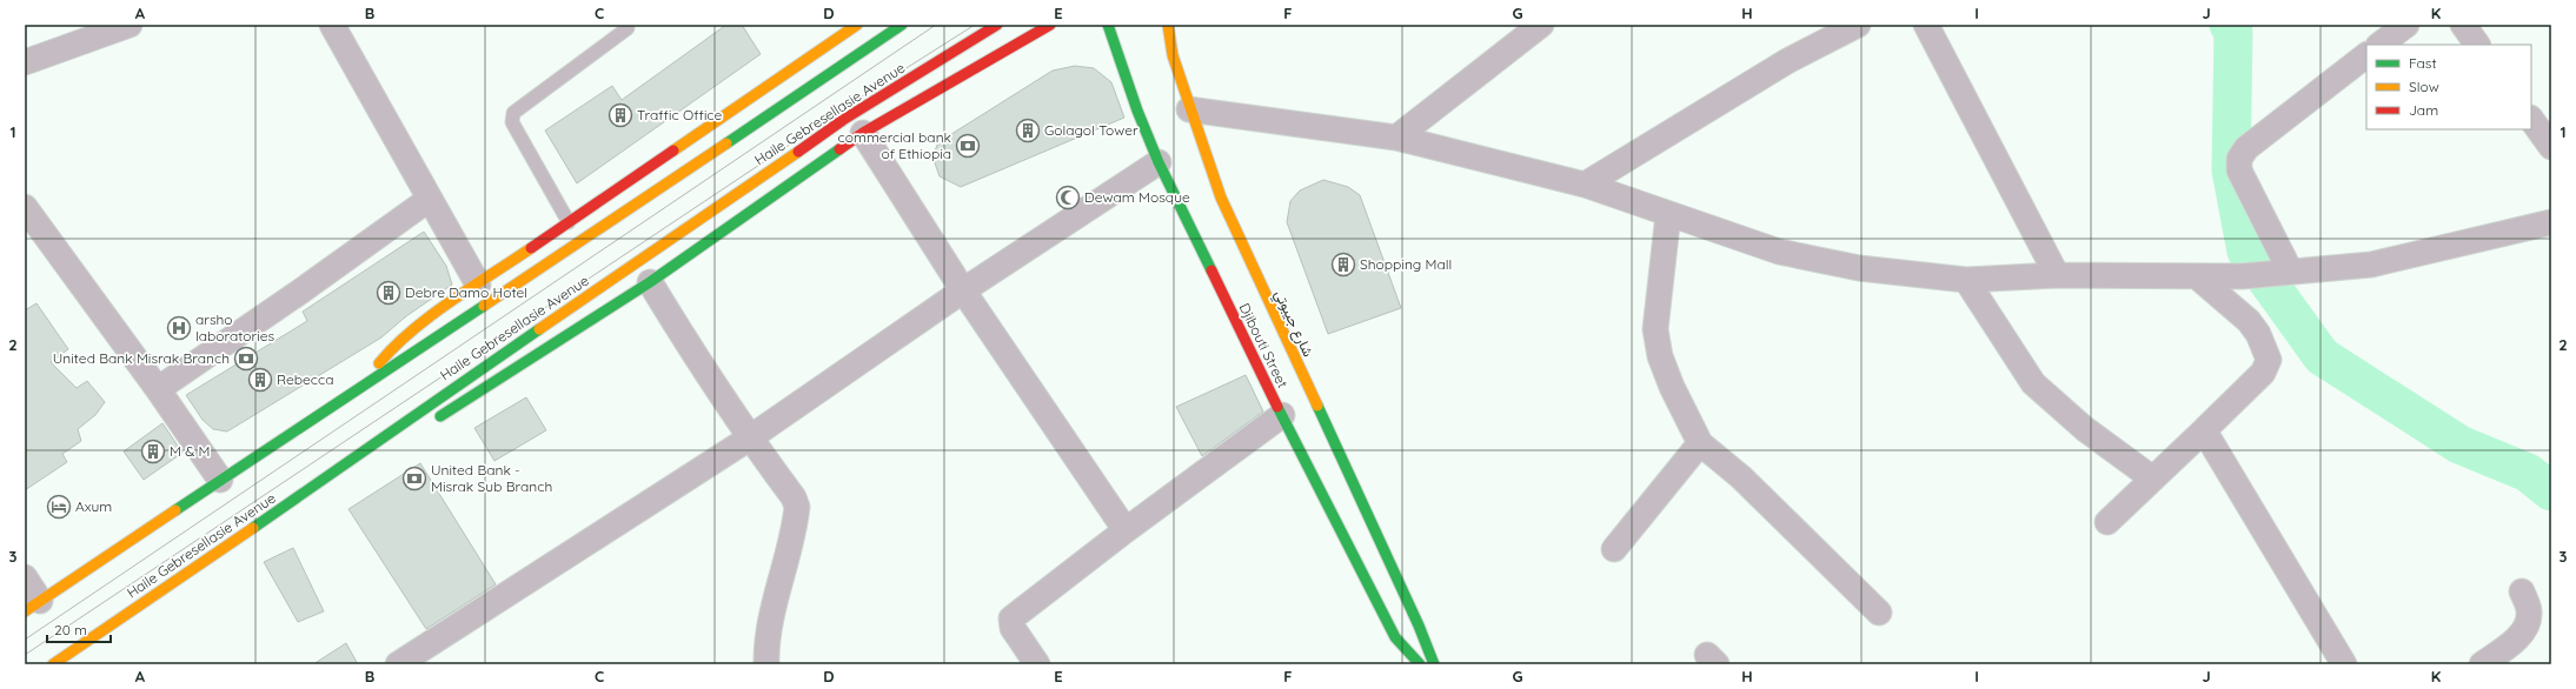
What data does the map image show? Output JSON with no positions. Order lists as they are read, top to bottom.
{
  "streets": {
    "main road": ["Haile Gebresellasie Avenue", "شارع جيبوتي", "Djibouti Street"]
  },
  "places": {
    "building": [
      "Traffic Office",
      "Golagol Tower",
      "Shopping Mall",
      "Debre Damo Hotel",
      "Rebecca",
      "M & M"
    ],
    "bank": ["commercial bank of Ethiopia", "United Bank Misrak Branch", "United Bank - Misrak Sub Branch"],
    "mosque": ["Dewam Mosque"],
    "hospital": ["arsho laboratories"],
    "hotel": ["Axum"]
  },
  "legend": ["Fast", "Slow", "Jam"],
  "scale_bar": "20 m",
  "grid": {
    "columns": [
      "A",
      "B",
      "C",
      "D",
      "E",
      "F",
      "G",
      "H",
      "I",
      "J",
      "K"
    ],
    "rows": ["1", "2", "3"]
  }
}
